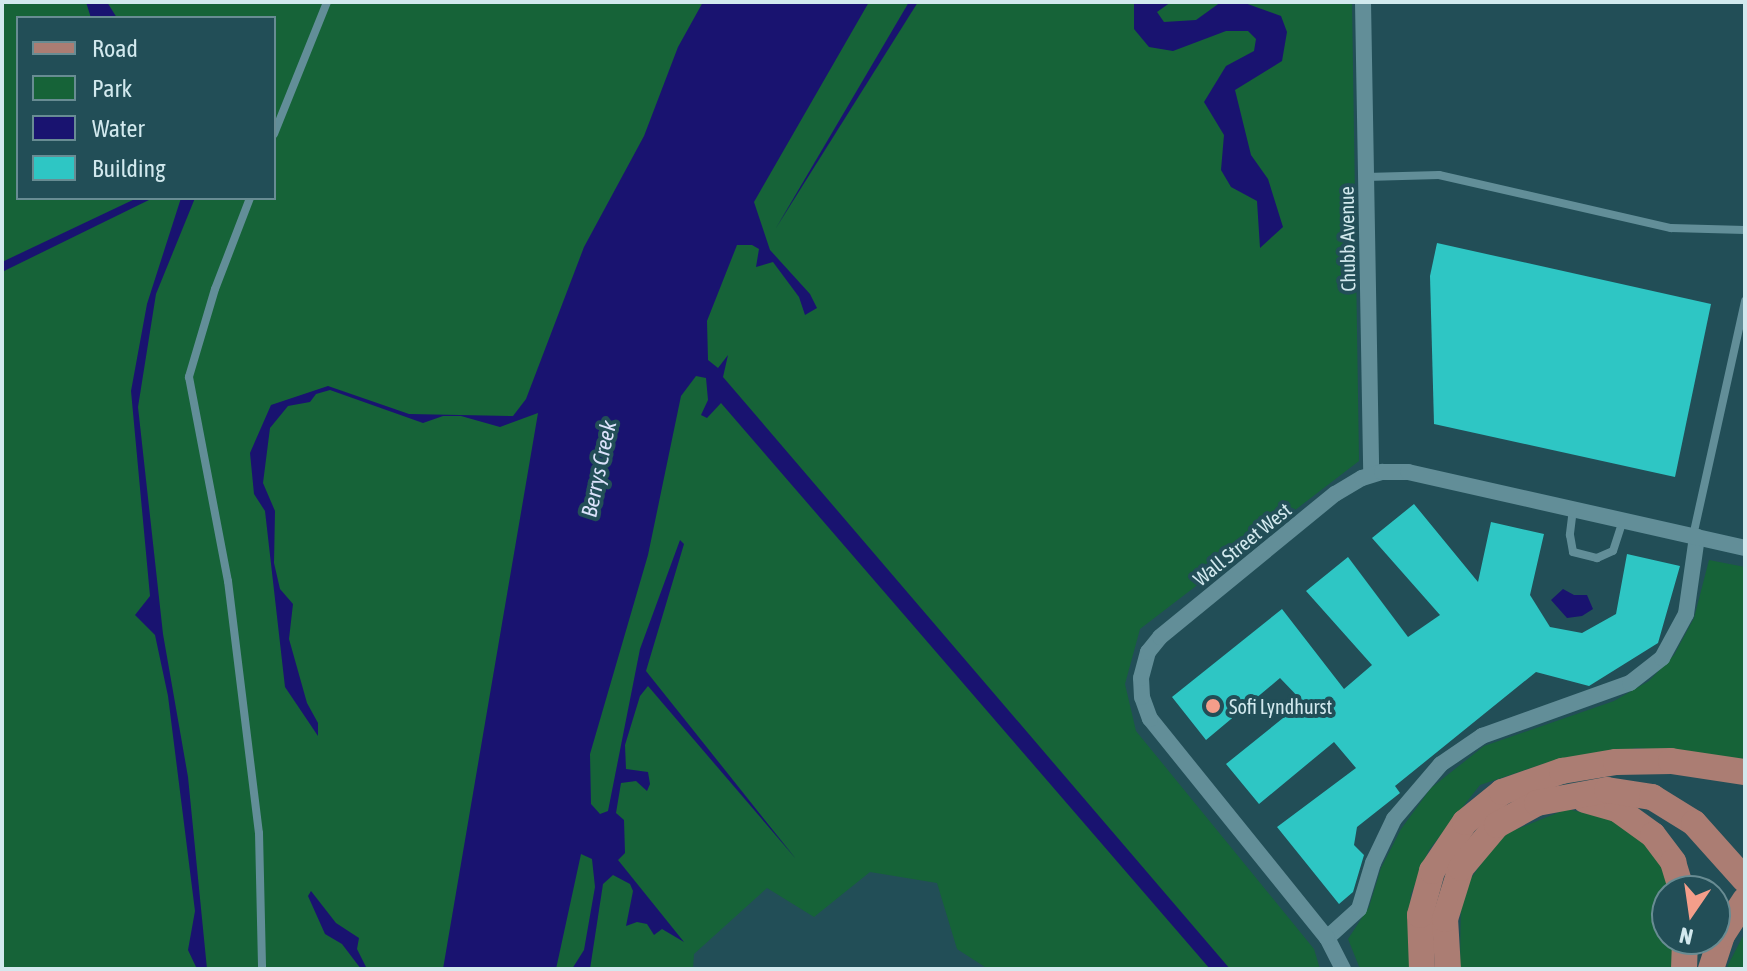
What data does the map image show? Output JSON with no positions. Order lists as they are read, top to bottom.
{
  "streets": {
    "street": ["Chubb Avenue", "Wall Street West"]
  },
  "crossings": [
    ["Chubb Avenue", "Wall Street West"]
  ],
  "water": ["Berrys Creek"],
  "places": ["Sofi Lyndhurst"],
  "legend": [
    "Road",
    "Park",
    "Water",
    "Building"
  ],
  "north": "bottom"
}
